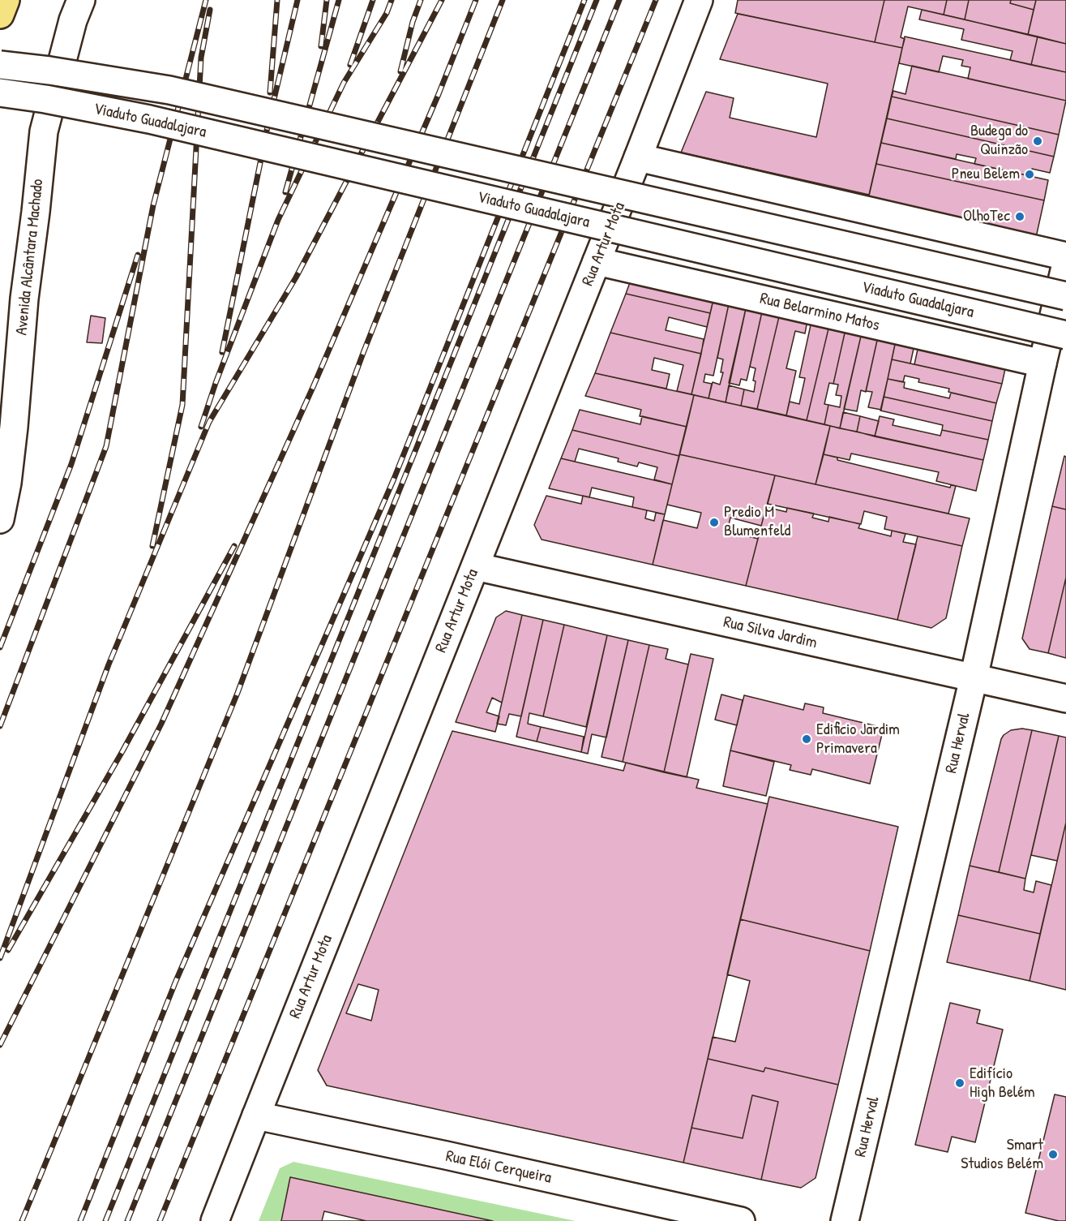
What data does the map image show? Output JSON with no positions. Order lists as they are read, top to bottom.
{
  "streets": {
    "street": [
      "Viaduto Guadalajara",
      "Rua Artur Mota",
      "Avenida Alcântara Machado",
      "Rua Belarmino Matos",
      "Rua Silva Jardim",
      "Rua Herval",
      "Rua Elói Cerqueira"
    ]
  },
  "crossings": [
    ["Rua Artur Mota", "Rua Belarmino Matos"],
    ["Rua Artur Mota", "Rua Silva Jardim"],
    ["Rua Artur Mota", "Rua Elói Cerqueira"],
    ["Rua Belarmino Matos", "Rua Herval"],
    ["Rua Silva Jardim", "Rua Herval"]
  ],
  "places": [
    "Budega do Quinzão",
    "Pneu Belem",
    "OlhoTec",
    "Predio M Blumenfeld",
    "Edificio Jardim Primavera",
    "Edifício High Belém",
    "Smart Studios Belém"
  ]
}
